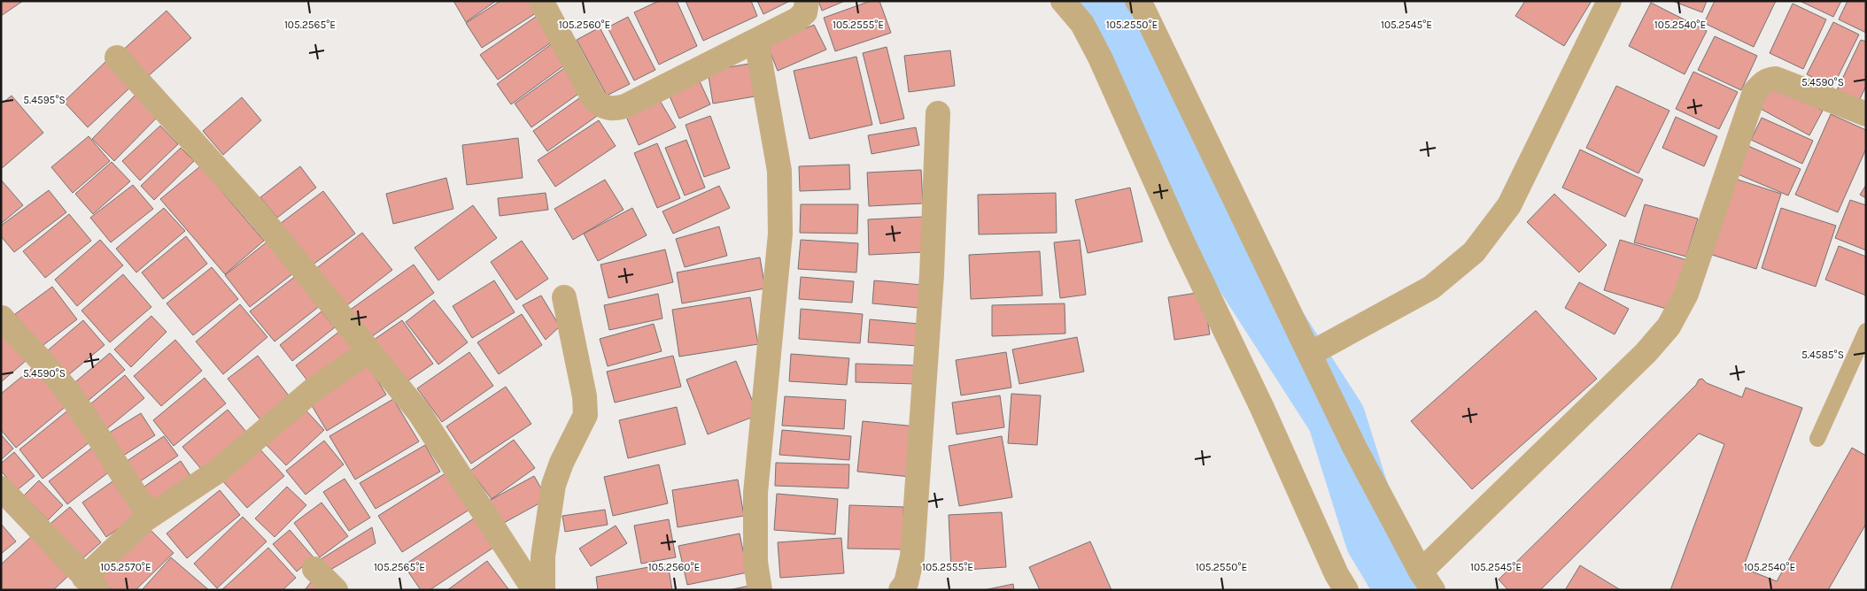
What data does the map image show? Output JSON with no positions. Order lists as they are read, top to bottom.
{
  "coordinates": [
    "105.2565°E",
    "105.2560°E",
    "105.2555°E",
    "105.2550°E",
    "105.2545°E",
    "105.2540°E",
    "5.4590°S",
    "5.4595°S",
    "5.4585°S",
    "105.2570°E"
  ]
}
